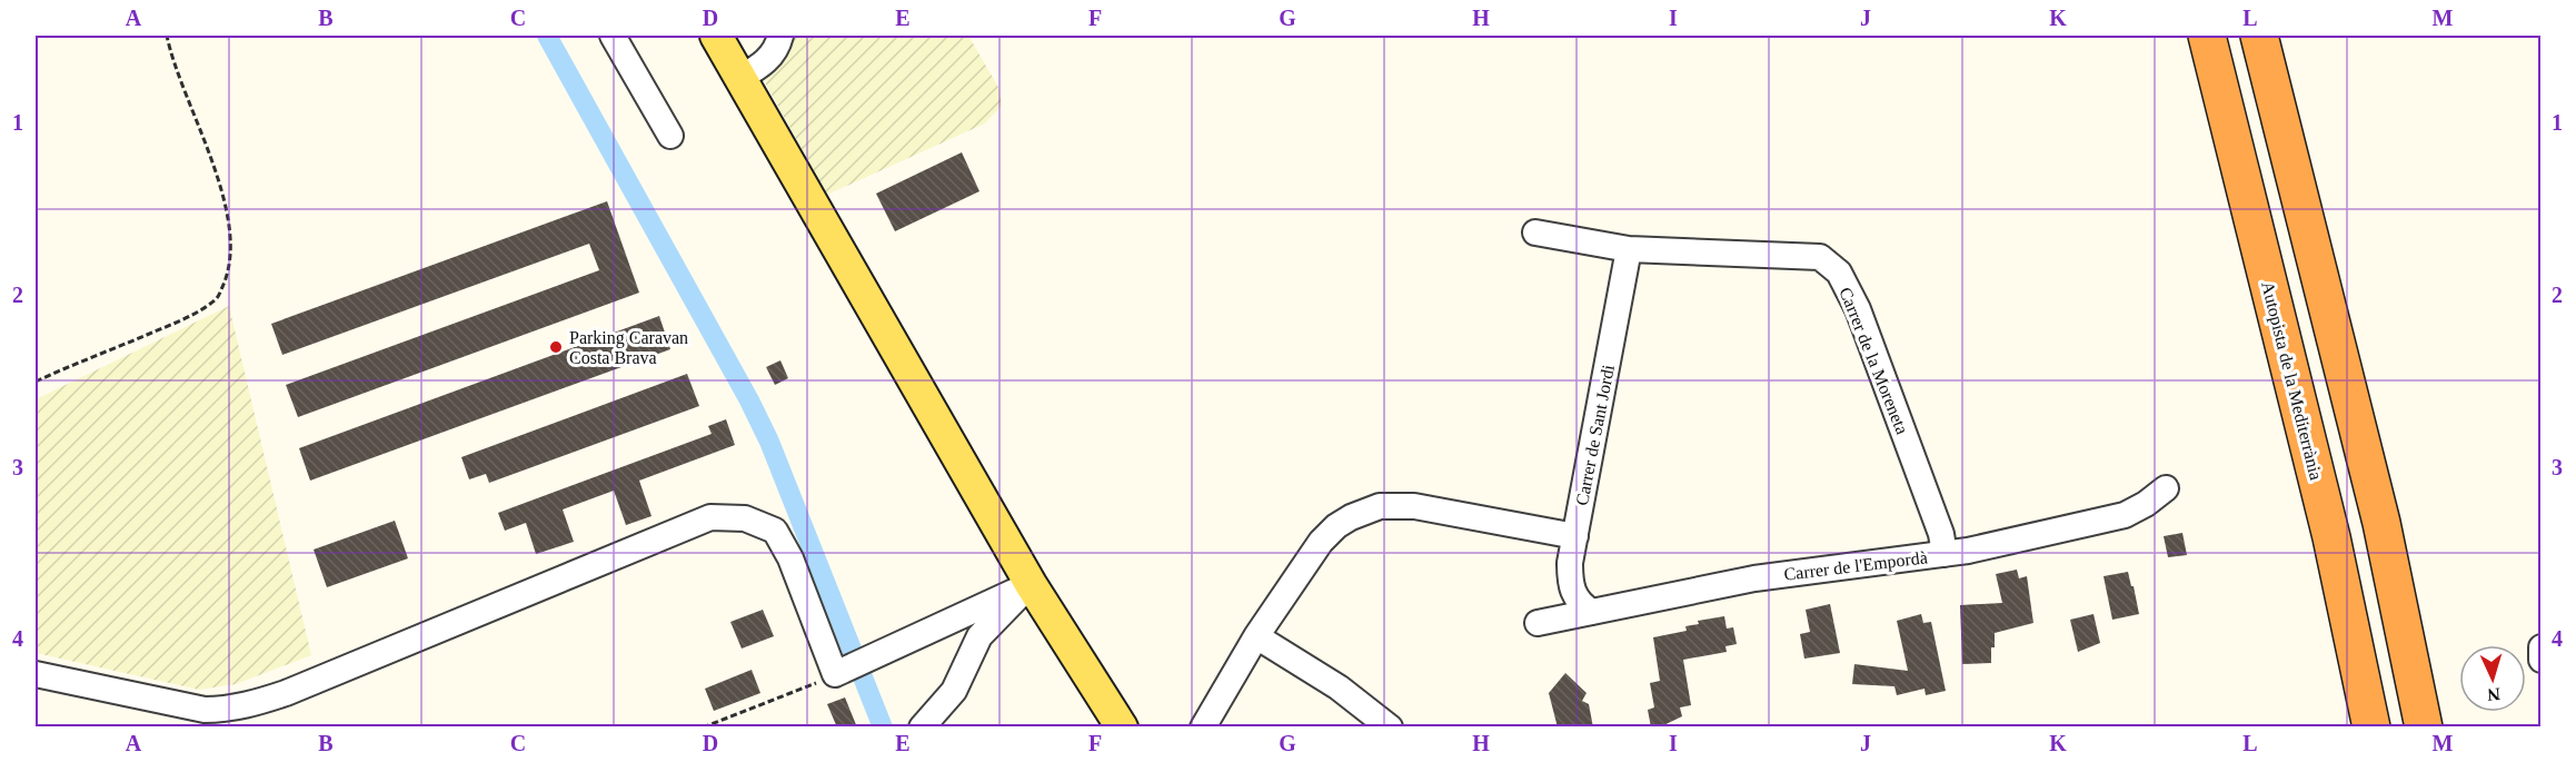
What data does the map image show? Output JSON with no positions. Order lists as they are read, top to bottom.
{
  "streets": {
    "highway": ["Autopista de la Mediterrània"],
    "street": ["Carrer de la Moreneta", "Carrer de Sant Jordi", "Carrer de l'Empordà"]
  },
  "crossings": [
    ["Carrer de la Moreneta", "Carrer de Sant Jordi"],
    ["Carrer de la Moreneta", "Carrer de l'Empordà"],
    ["Carrer de Sant Jordi", "Carrer de l'Empordà"]
  ],
  "places": ["Parking Caravan Costa Brava"],
  "north": "bottom",
  "grid": {
    "columns": [
      "A",
      "B",
      "C",
      "D",
      "E",
      "F",
      "G",
      "H",
      "I",
      "J",
      "K",
      "L",
      "M"
    ],
    "rows": [
      "1",
      "2",
      "3",
      "4"
    ]
  }
}
